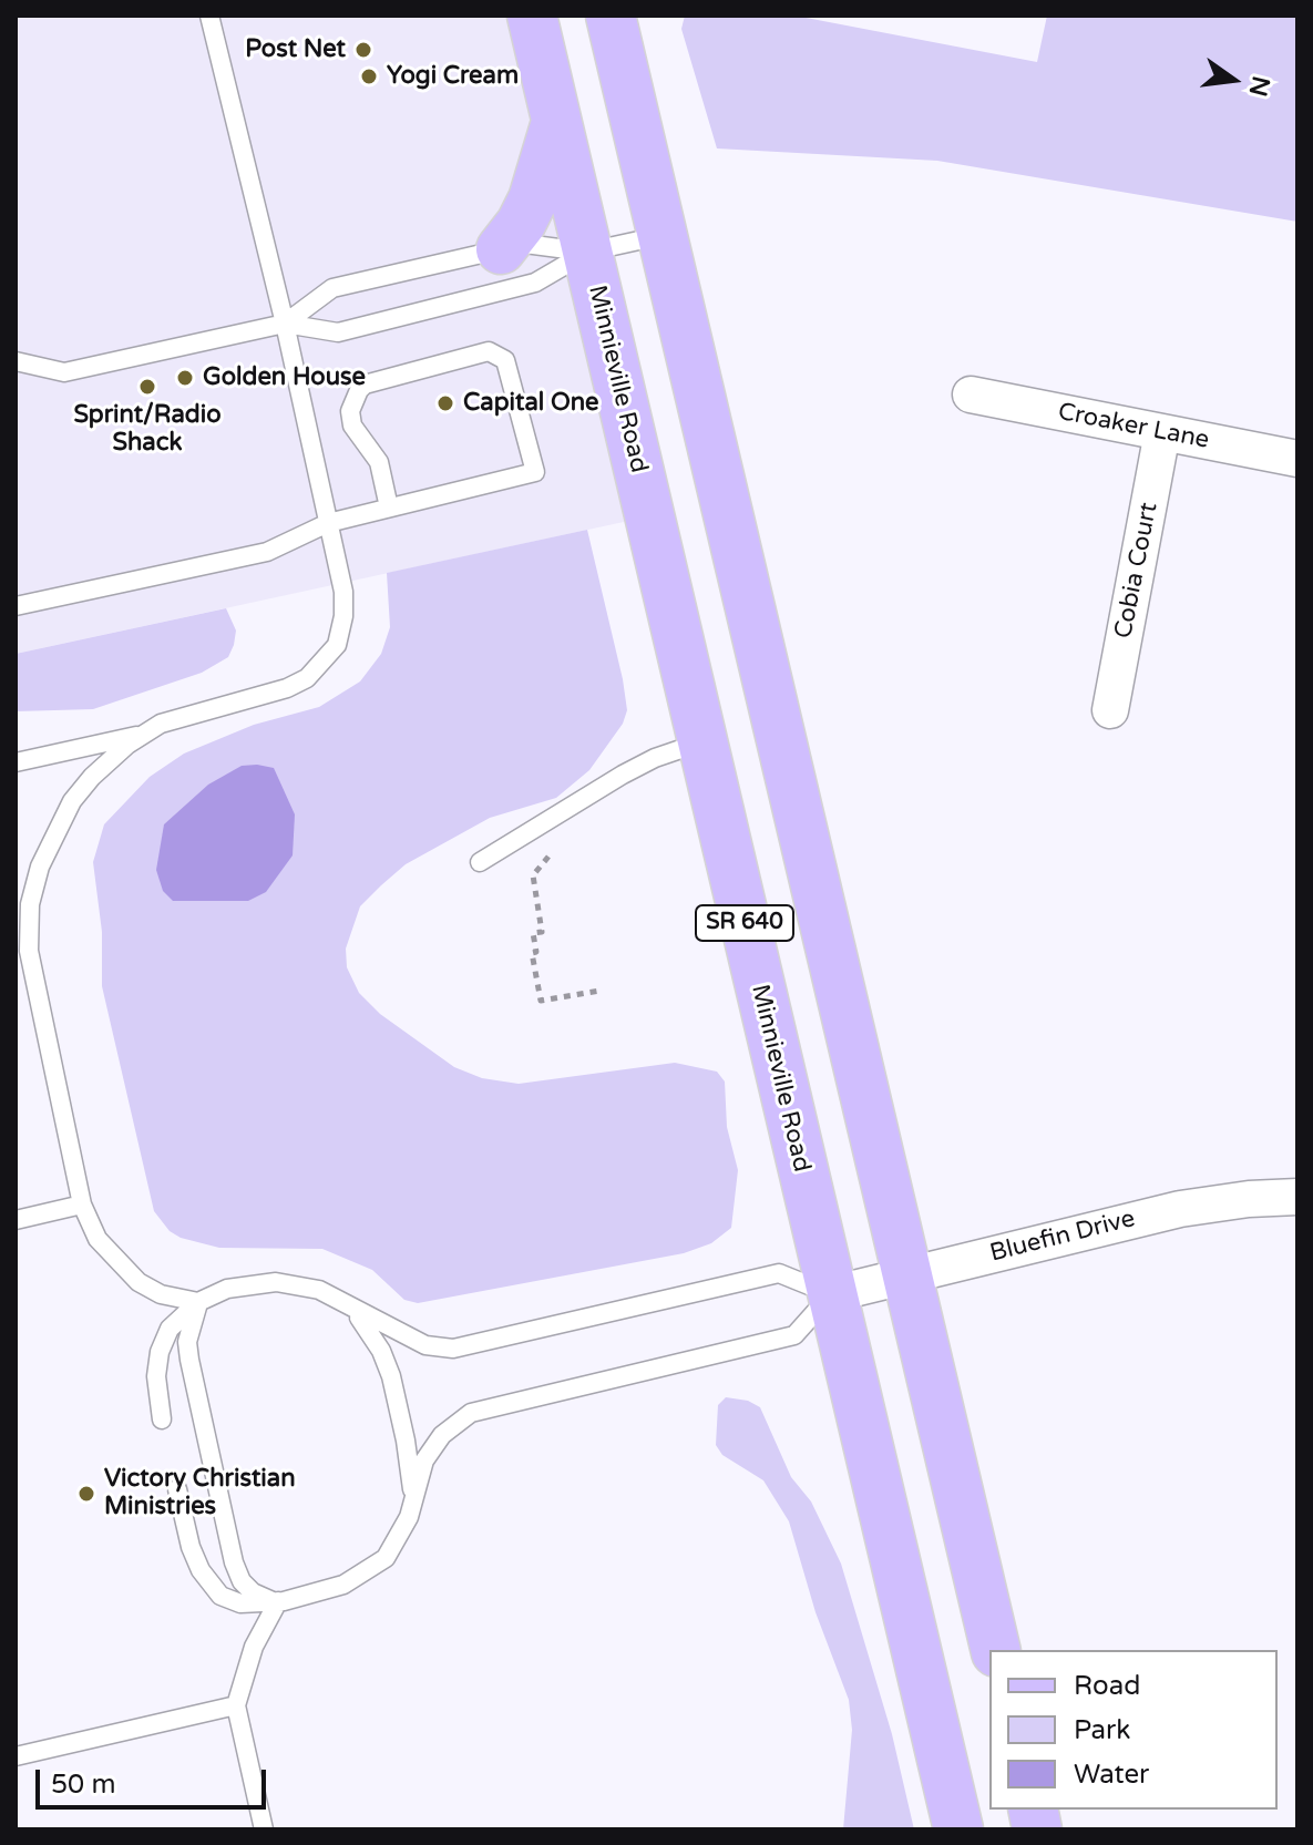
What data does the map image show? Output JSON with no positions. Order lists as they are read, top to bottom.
{
  "streets": {
    "main road": ["Minnieville Road", "SR 640"],
    "street": ["Croaker Lane", "Cobia Court", "Bluefin Drive"]
  },
  "crossings": [
    ["Minnieville Road", "Bluefin Drive"],
    ["Croaker Lane", "Cobia Court"],
    ["SR 640", "Bluefin Drive"]
  ],
  "places": [
    "Post Net",
    "Yogi Cream",
    "Golden House",
    "Sprint/Radio Shack",
    "Capital One",
    "Victory Christian Ministries"
  ],
  "legend": ["Road", "Park", "Water"],
  "scale_bar": "50 m",
  "north": "right"
}
